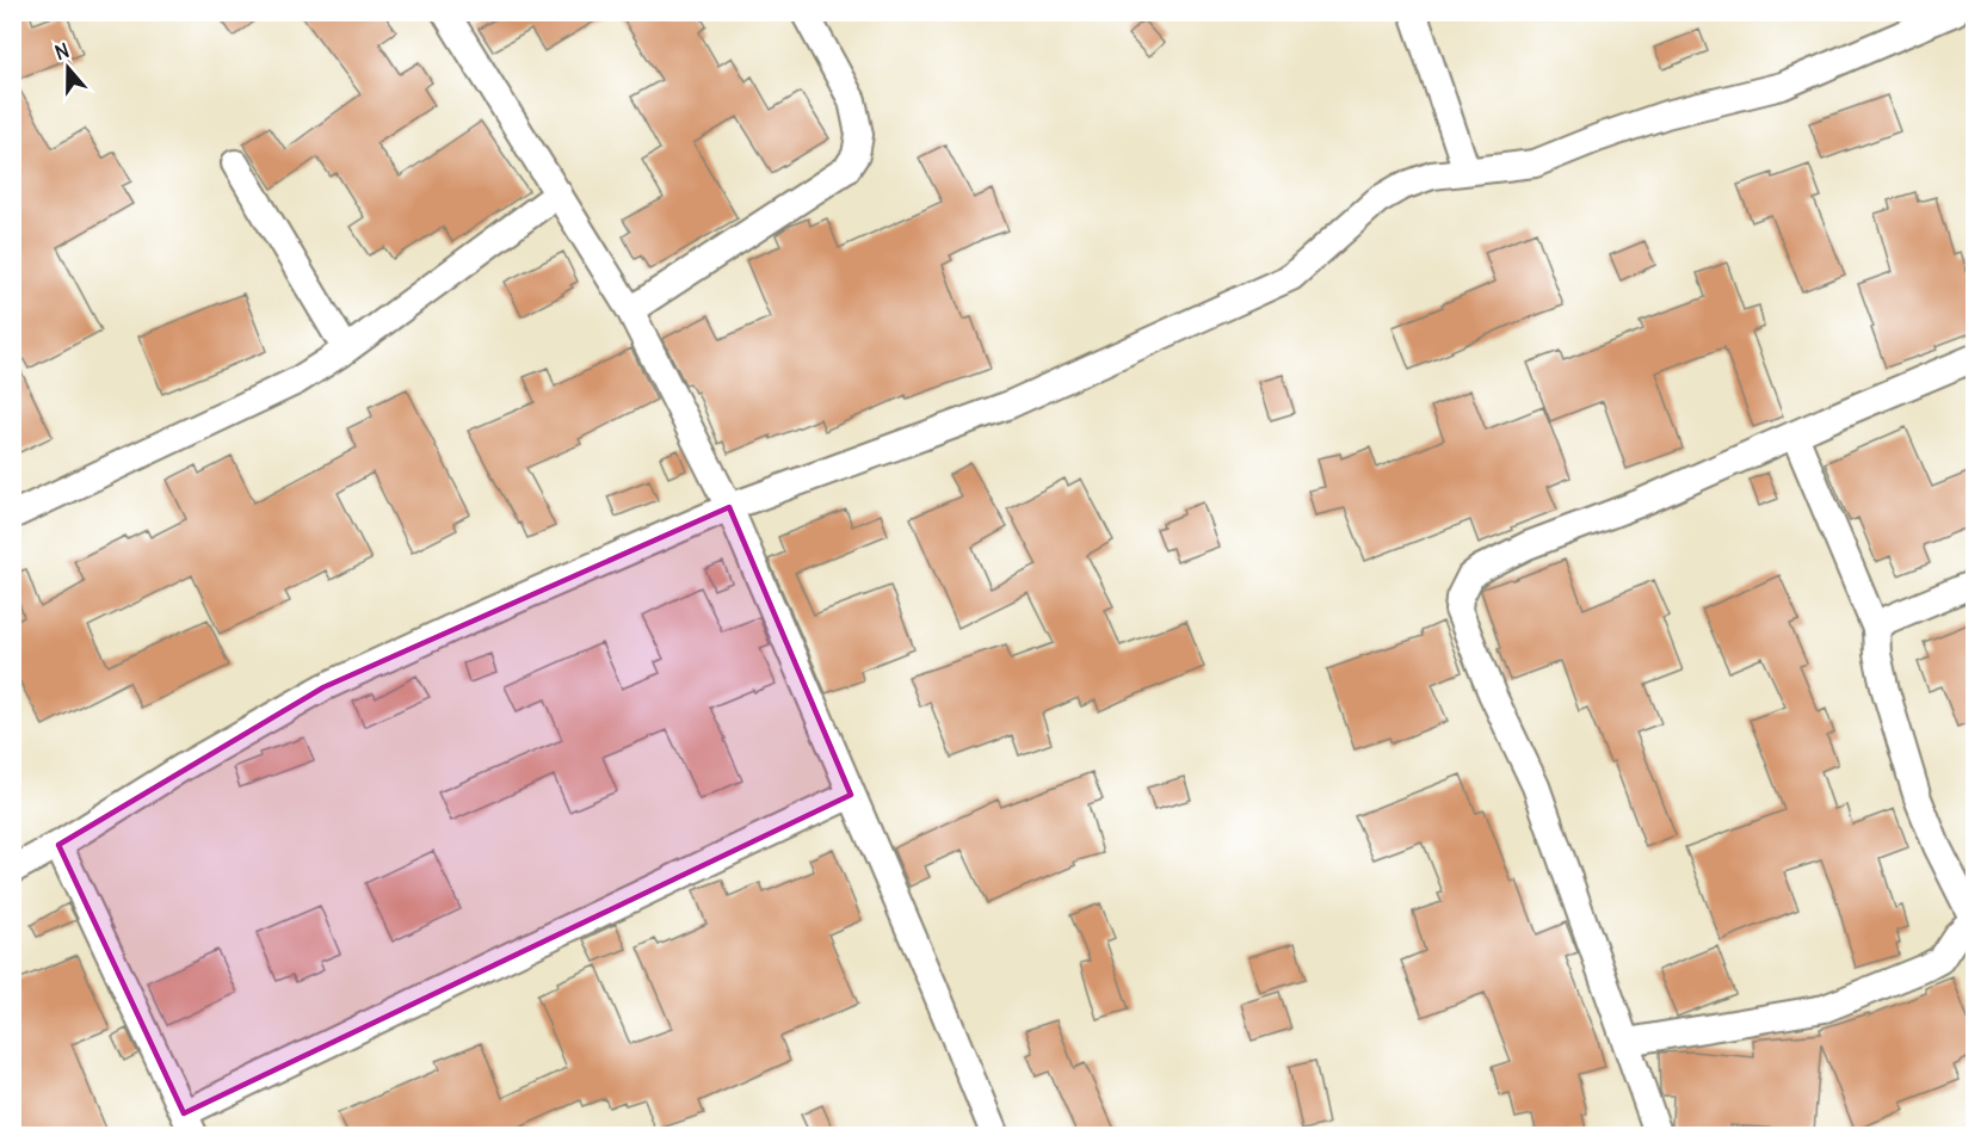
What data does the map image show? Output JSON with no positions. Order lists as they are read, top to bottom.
{
  "north": "top"
}
